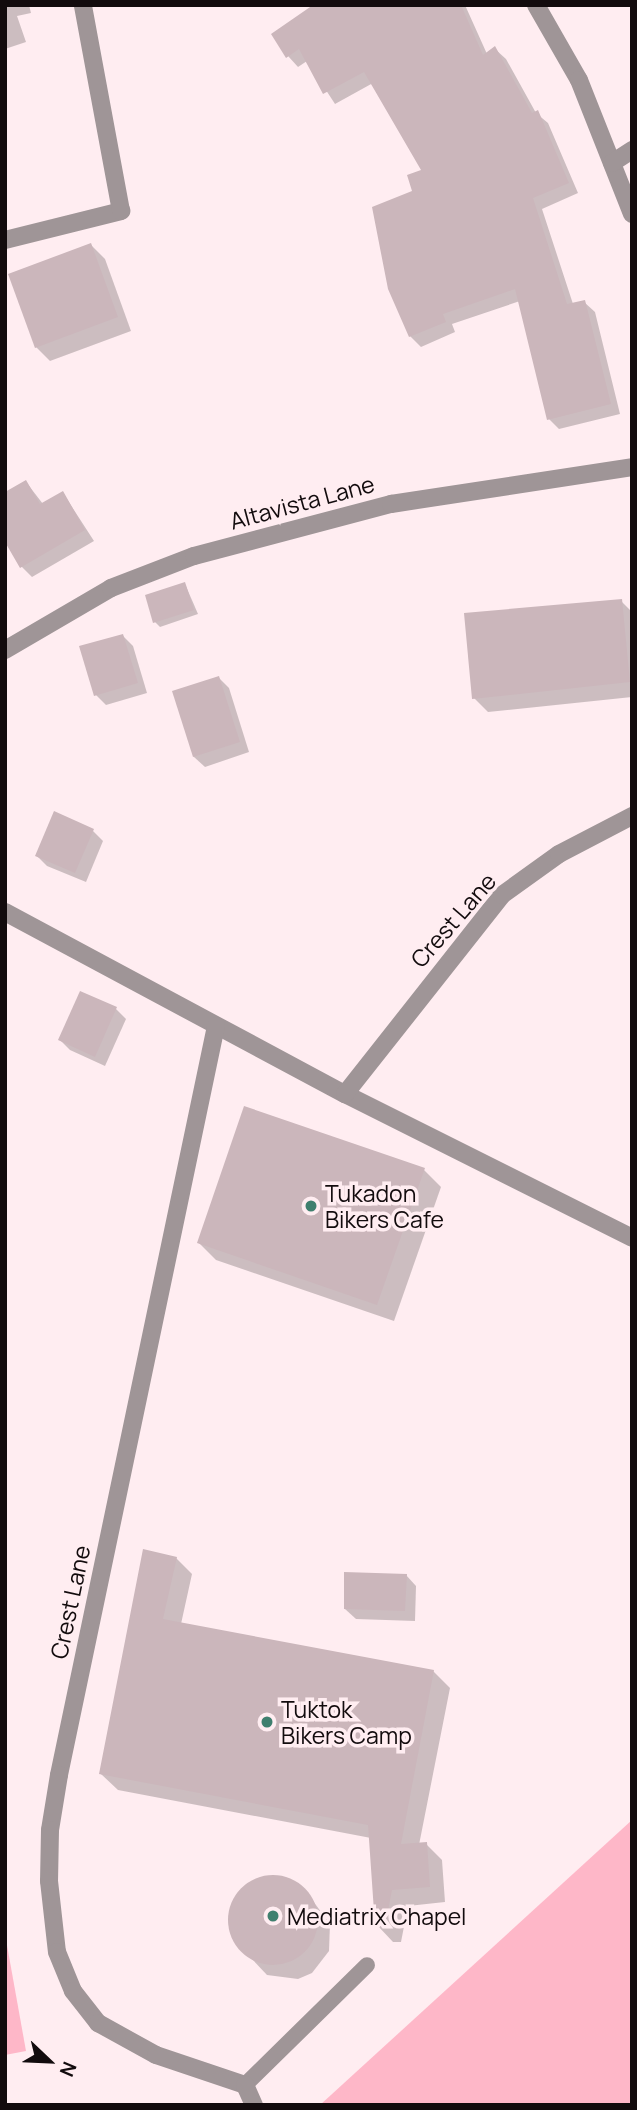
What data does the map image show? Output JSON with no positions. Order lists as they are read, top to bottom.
{
  "streets": {
    "street": ["Altavista Lane", "Crest Lane"]
  },
  "places": ["Tukadon Bikers Cafe", "Tuktok Bikers Camp", "Mediatrix Chapel"],
  "north": "bottom right"
}
